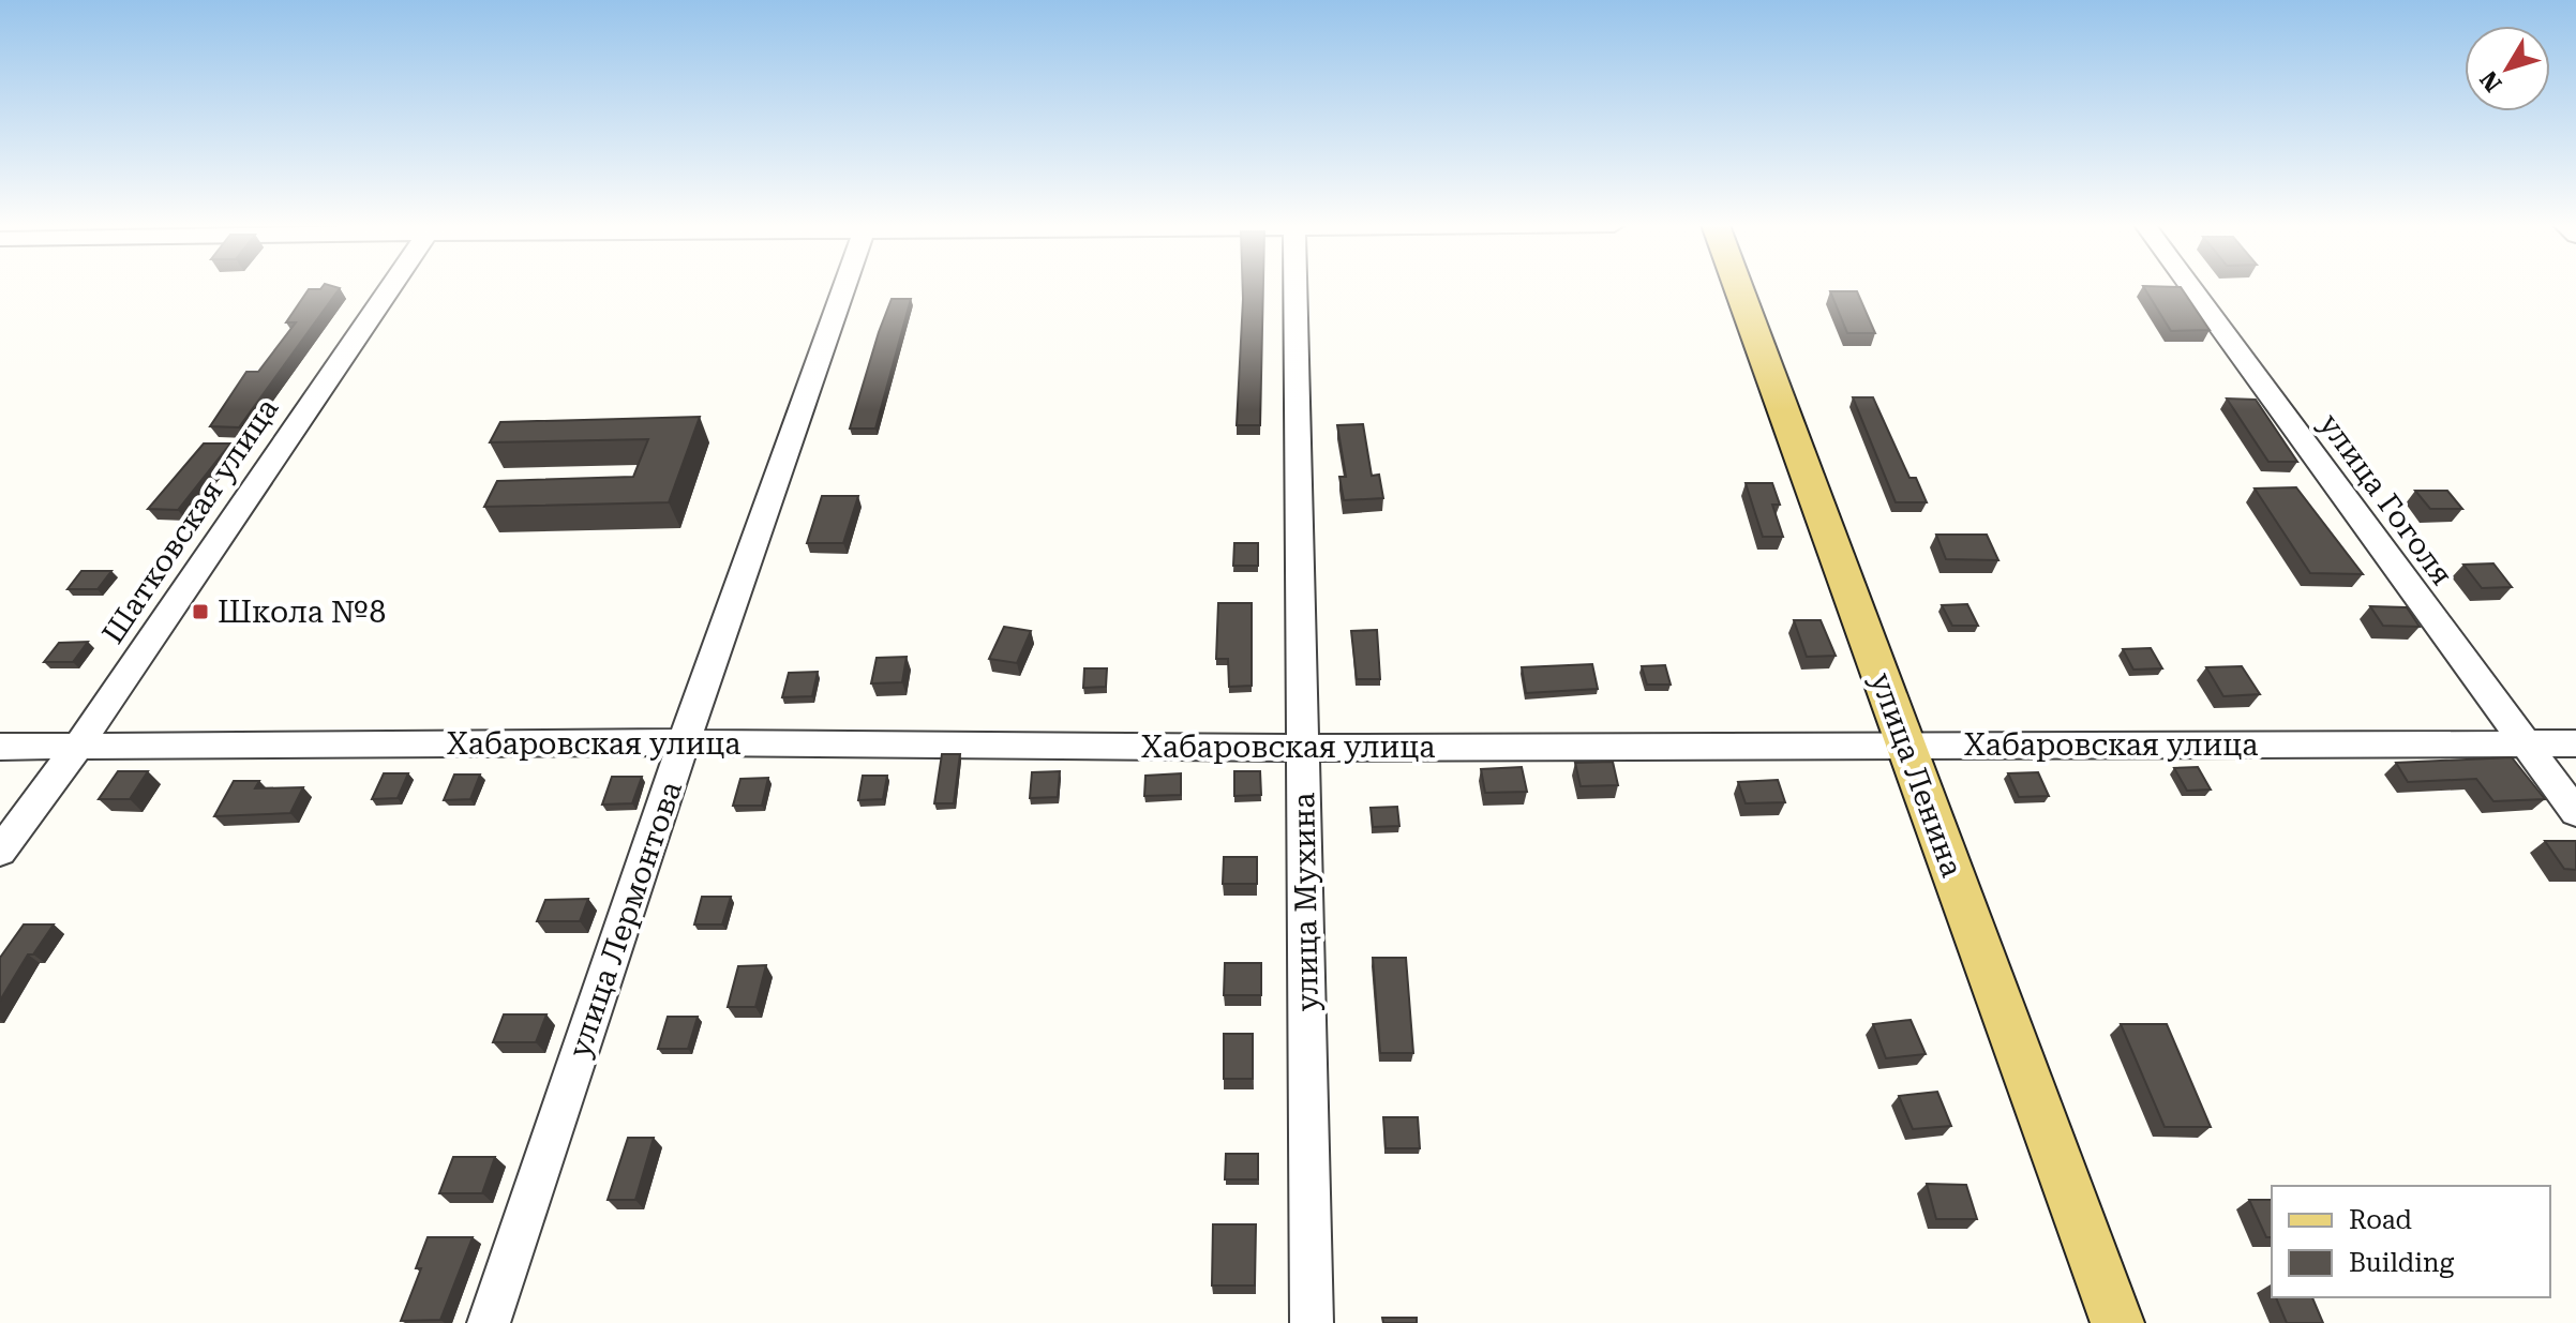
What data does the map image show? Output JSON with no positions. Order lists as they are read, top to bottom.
{
  "streets": {
    "main road": ["улица Ленина"],
    "street": [
      "улица Гоголя",
      "Шатковская улица",
      "Хабаровская улица",
      "улица Мухина",
      "улица Лермонтова"
    ]
  },
  "crossings": [
    ["улица Гоголя", "Хабаровская улица"],
    ["Шатковская улица", "Хабаровская улица"],
    ["Хабаровская улица", "улица Ленина"],
    ["Хабаровская улица", "улица Мухина"],
    ["Хабаровская улица", "улица Лермонтова"]
  ],
  "places": {
    "transit": ["Школа №8"]
  },
  "legend": ["Road", "Building"],
  "north": "bottom left"
}
